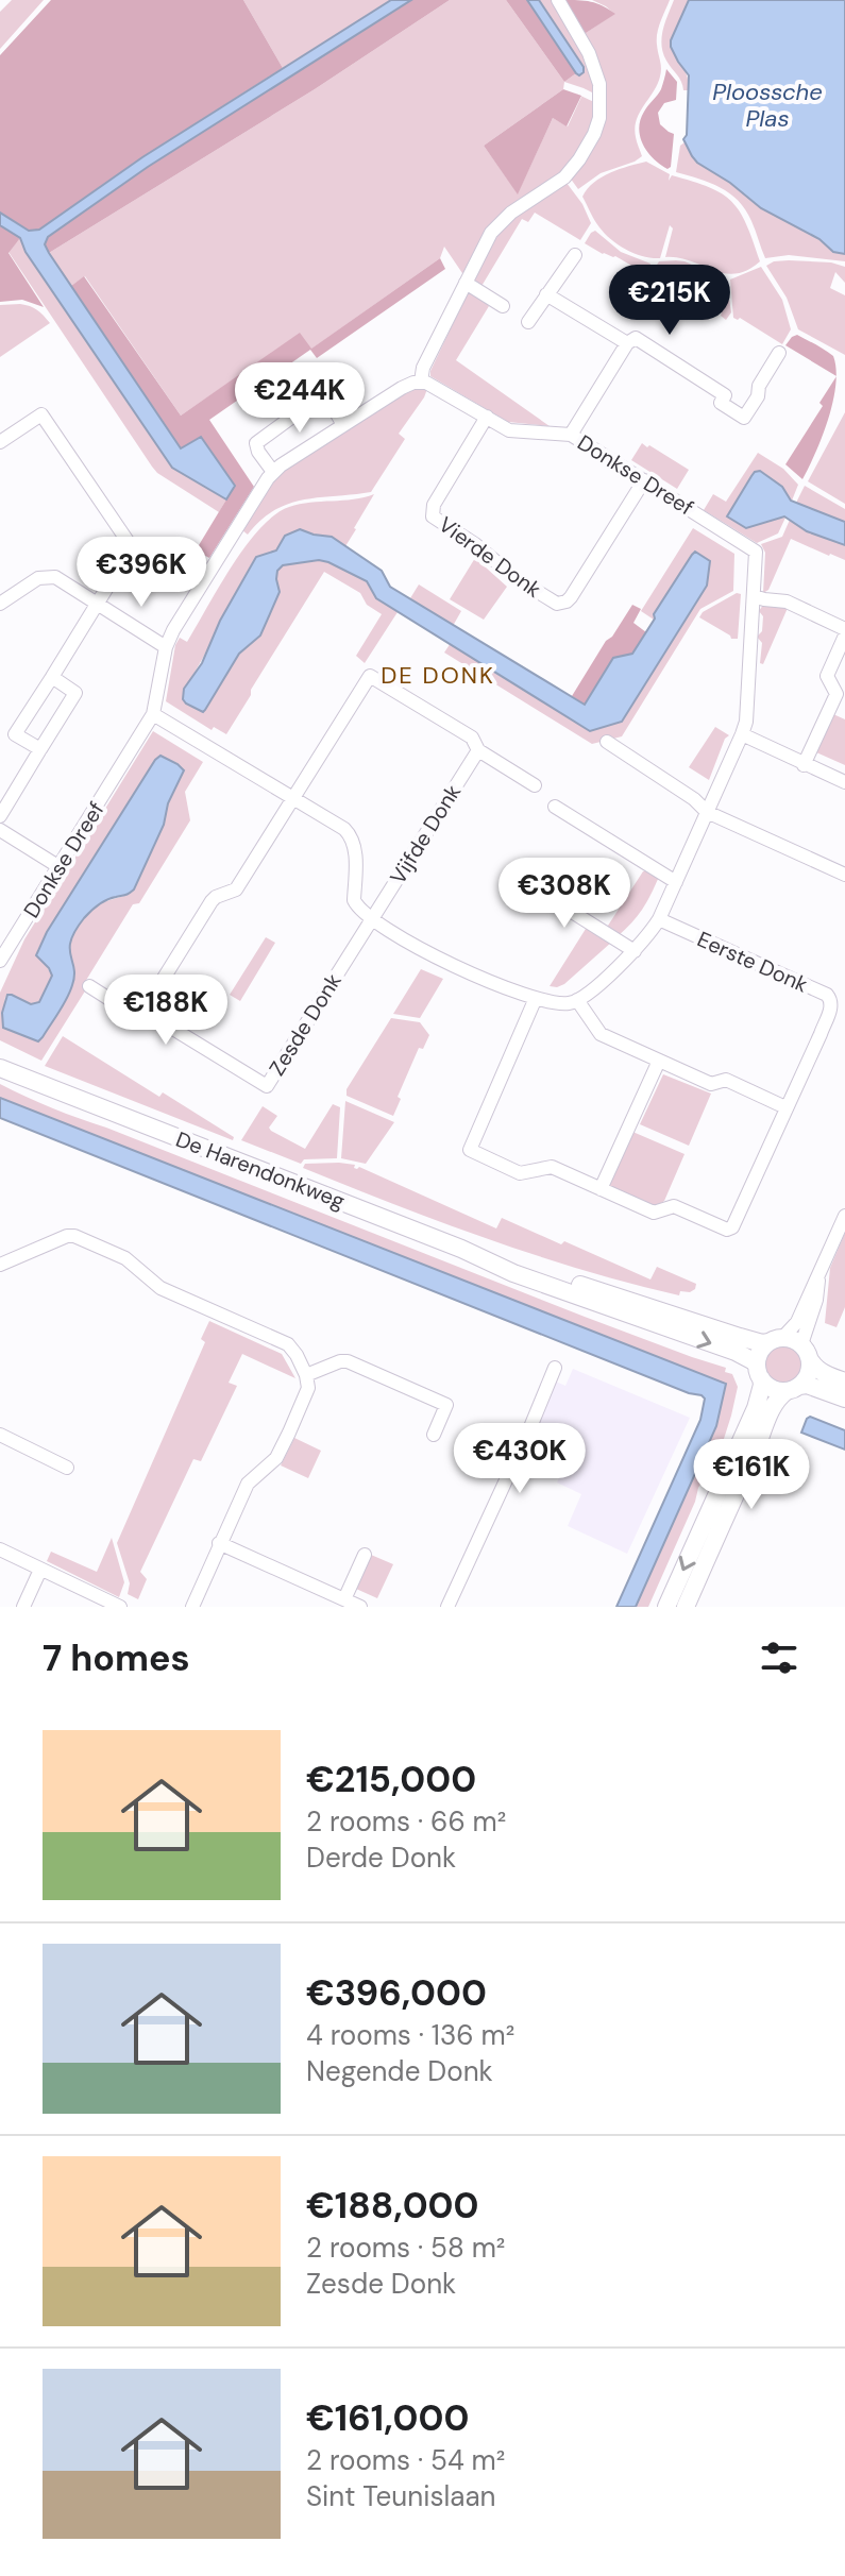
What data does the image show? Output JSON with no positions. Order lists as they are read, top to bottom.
{
  "streets": {
    "main road": ["De Harendonkweg"],
    "street": [
      "Donkse Dreef",
      "Vierde Donk",
      "Vijfde Donk",
      "Eerste Donk",
      "Zesde Donk"
    ]
  },
  "crossings": [
    ["Donkse Dreef", "Vierde Donk"],
    ["Donkse Dreef", "Eerste Donk"],
    ["Vijfde Donk", "Zesde Donk"]
  ],
  "districts": ["DE DONK"],
  "water": ["Ploossche Plas"],
  "page": {
    "price": [
      "€215K",
      "€244K",
      "€396K",
      "€308K",
      "€188K",
      "€430K",
      "€161K"
    ],
    "heading": "7 homes",
    "list": [
      {
        "name": "€215,000",
        "note": "2 rooms · 66 m² · Derde Donk"
      },
      {
        "name": "€396,000",
        "note": "4 rooms · 136 m² · Negende Donk"
      },
      {
        "name": "€188,000",
        "note": "2 rooms · 58 m² · Zesde Donk"
      },
      {
        "name": "€161,000",
        "note": "2 rooms · 54 m² · Sint Teunislaan"
      }
    ]
  }
}
